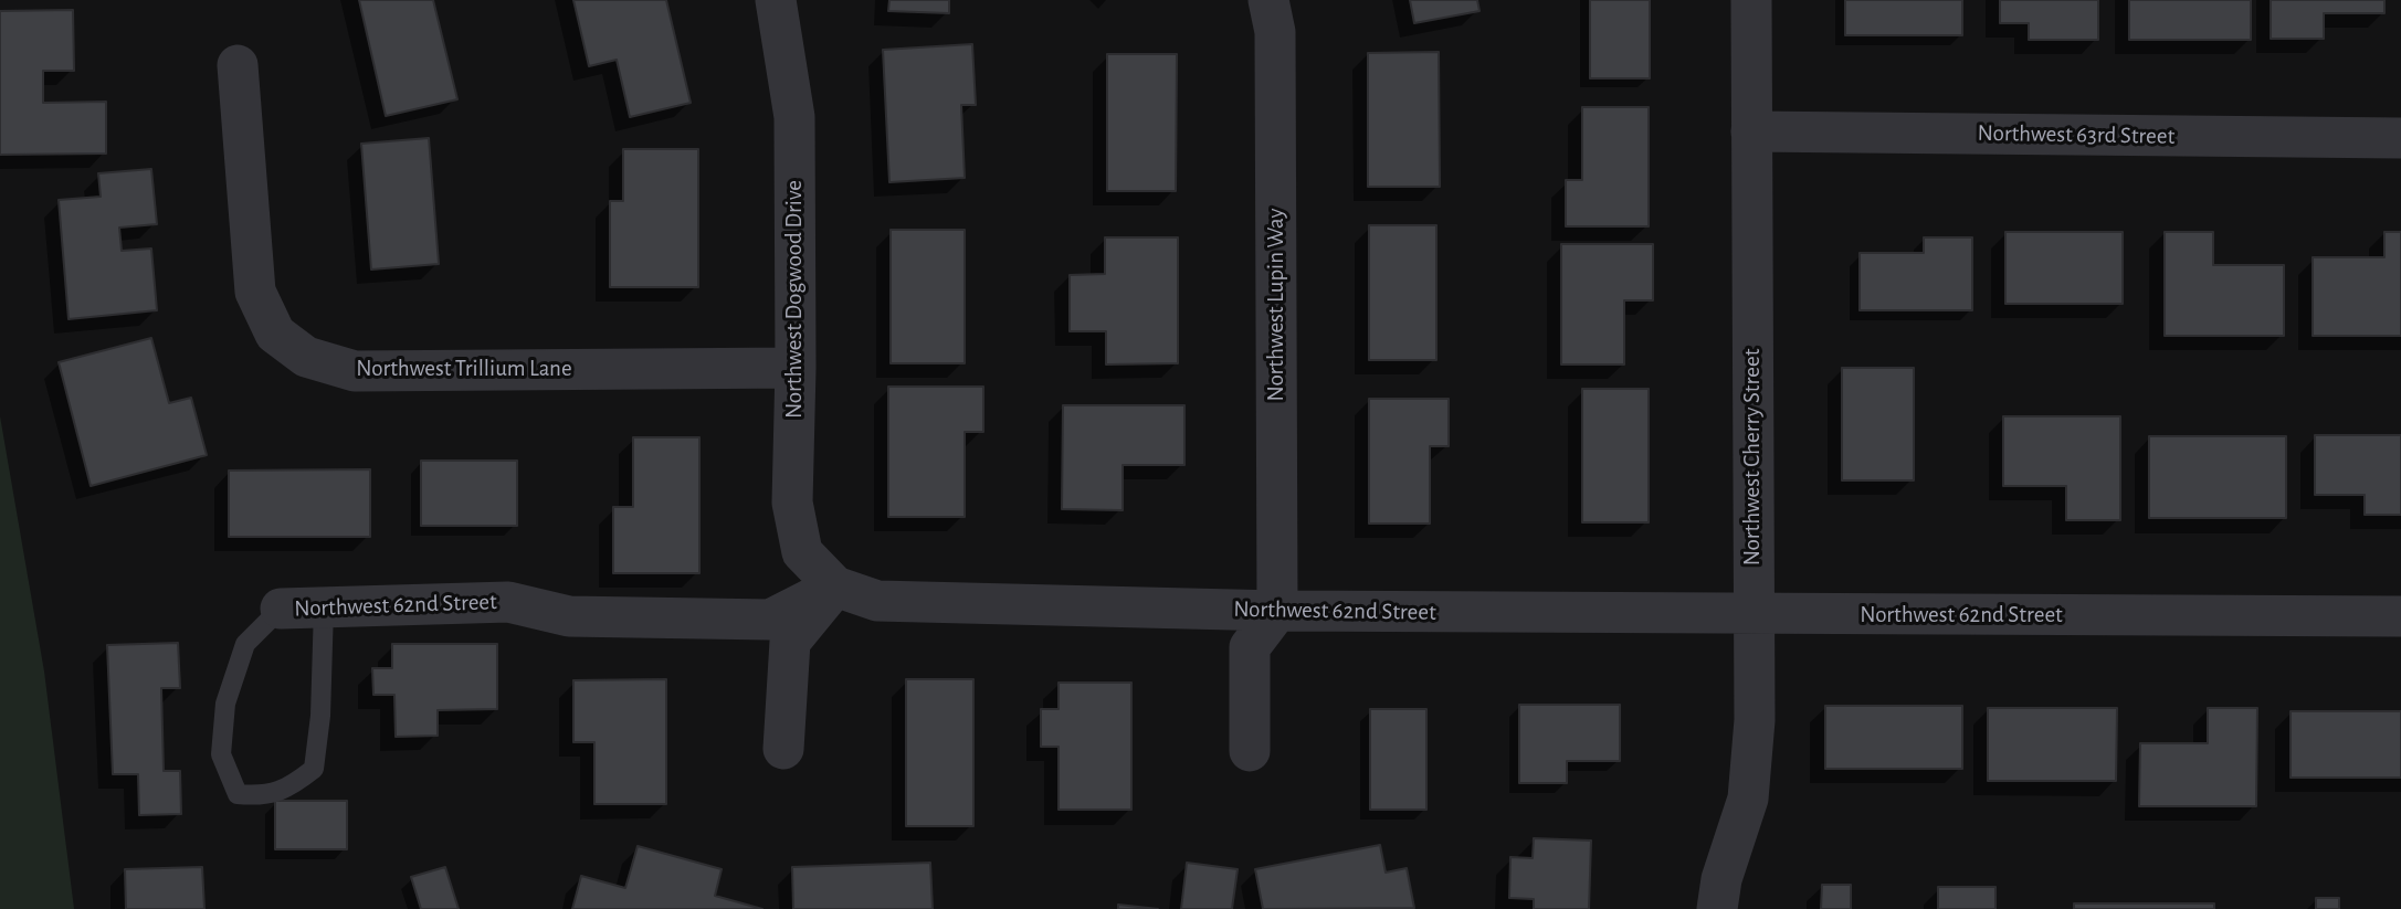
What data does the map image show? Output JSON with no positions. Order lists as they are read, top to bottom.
{
  "streets": {
    "street": [
      "Northwest 63rd Street",
      "Northwest Dogwood Drive",
      "Northwest Lupin Way",
      "Northwest Trillium Lane",
      "Northwest Cherry Street",
      "Northwest 62nd Street"
    ]
  },
  "crossings": [
    ["Northwest 63rd Street", "Northwest Cherry Street"],
    ["Northwest Dogwood Drive", "Northwest Trillium Lane"],
    ["Northwest Dogwood Drive", "Northwest 62nd Street"],
    ["Northwest Lupin Way", "Northwest 62nd Street"],
    ["Northwest Cherry Street", "Northwest 62nd Street"]
  ]
}
